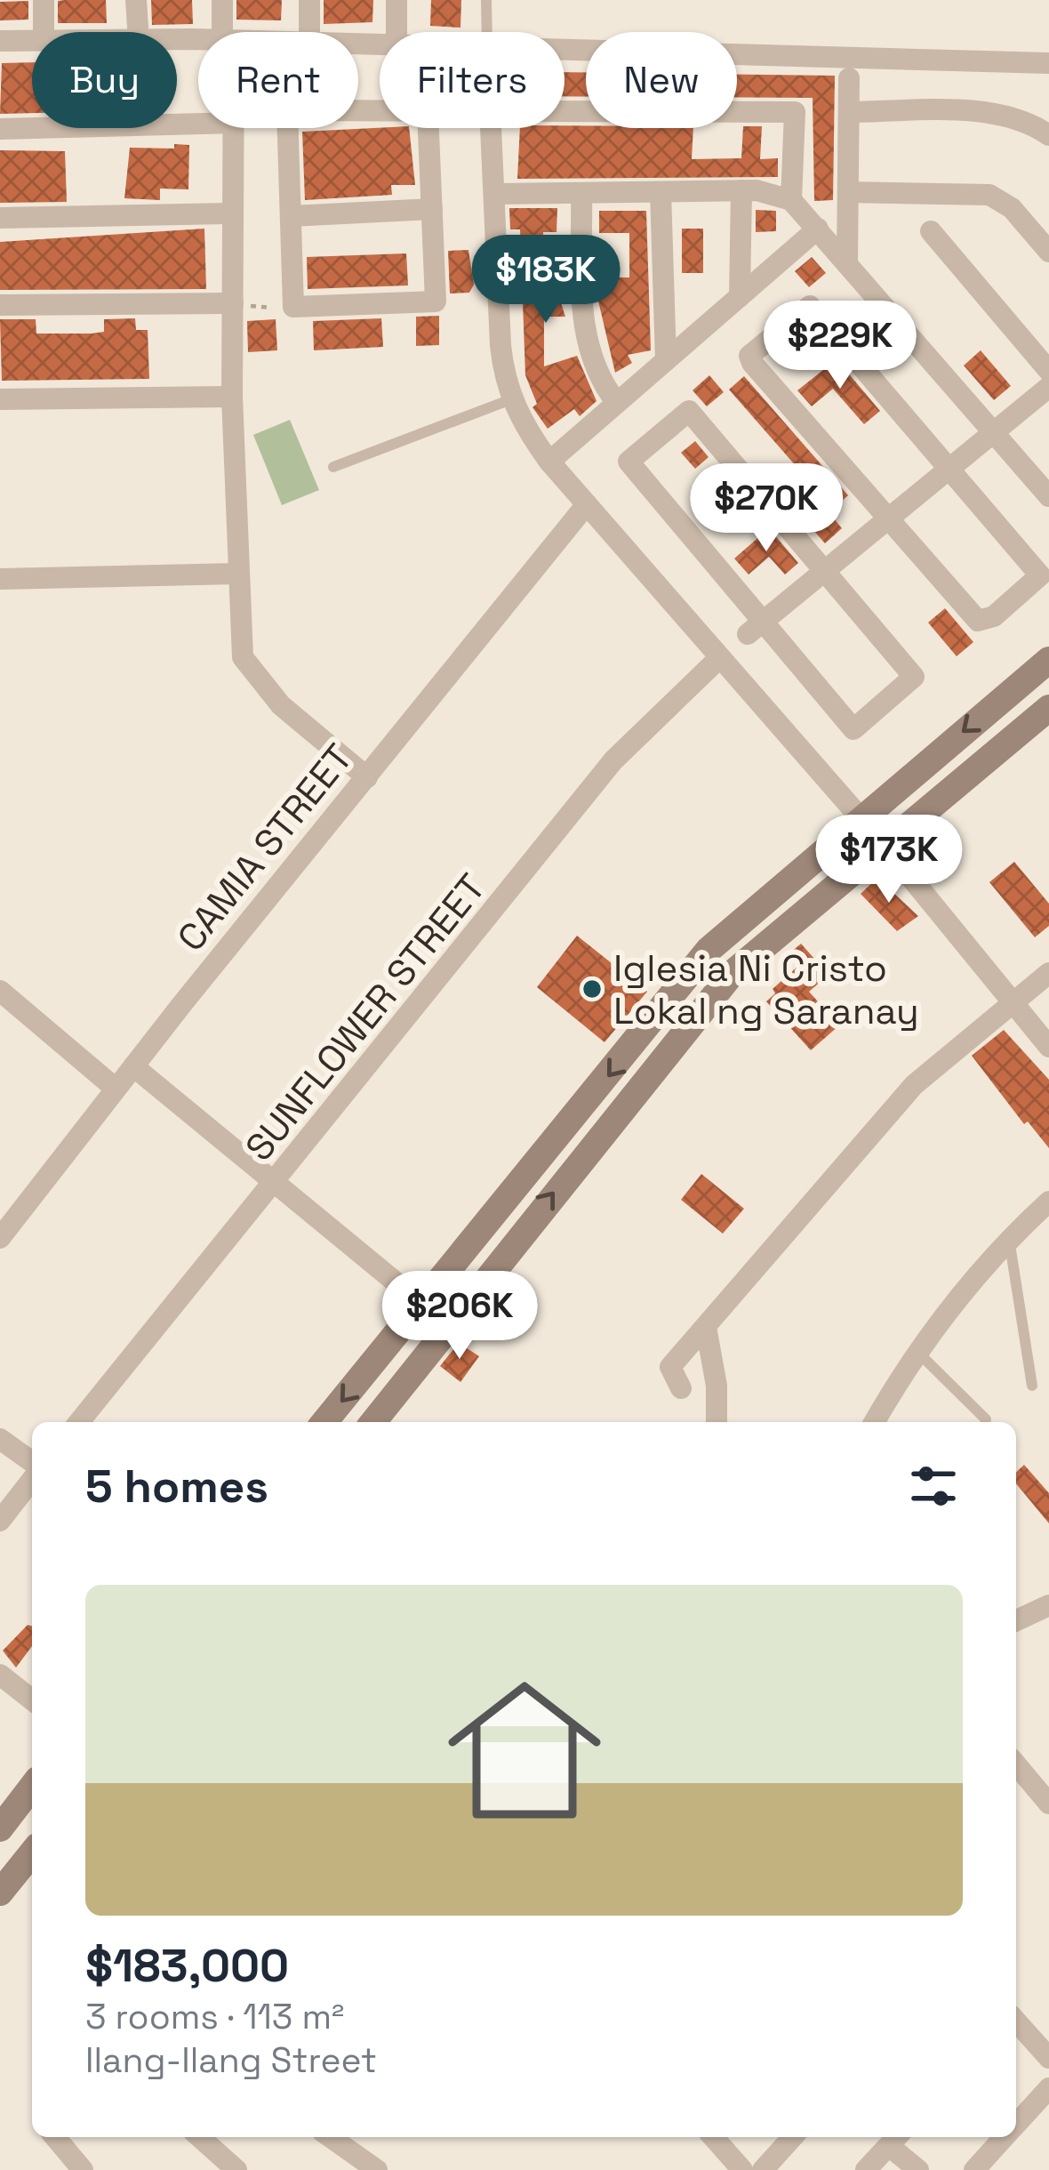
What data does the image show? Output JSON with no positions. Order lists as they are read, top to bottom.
{
  "streets": {
    "street": ["CAMIA STREET", "SUNFLOWER STREET"]
  },
  "places": ["Iglesia Ni Cristo Lokal ng Saranay"],
  "page": {
    "chip": [
      "Buy",
      "Rent",
      "Filters",
      "New"
    ],
    "price": [
      "$183K",
      "$229K",
      "$270K",
      "$173K",
      "$206K"
    ],
    "heading": "5 homes",
    "list": [
      {
        "name": "$183,000",
        "note": "3 rooms · 113 m² · Ilang-Ilang Street"
      }
    ]
  }
}
